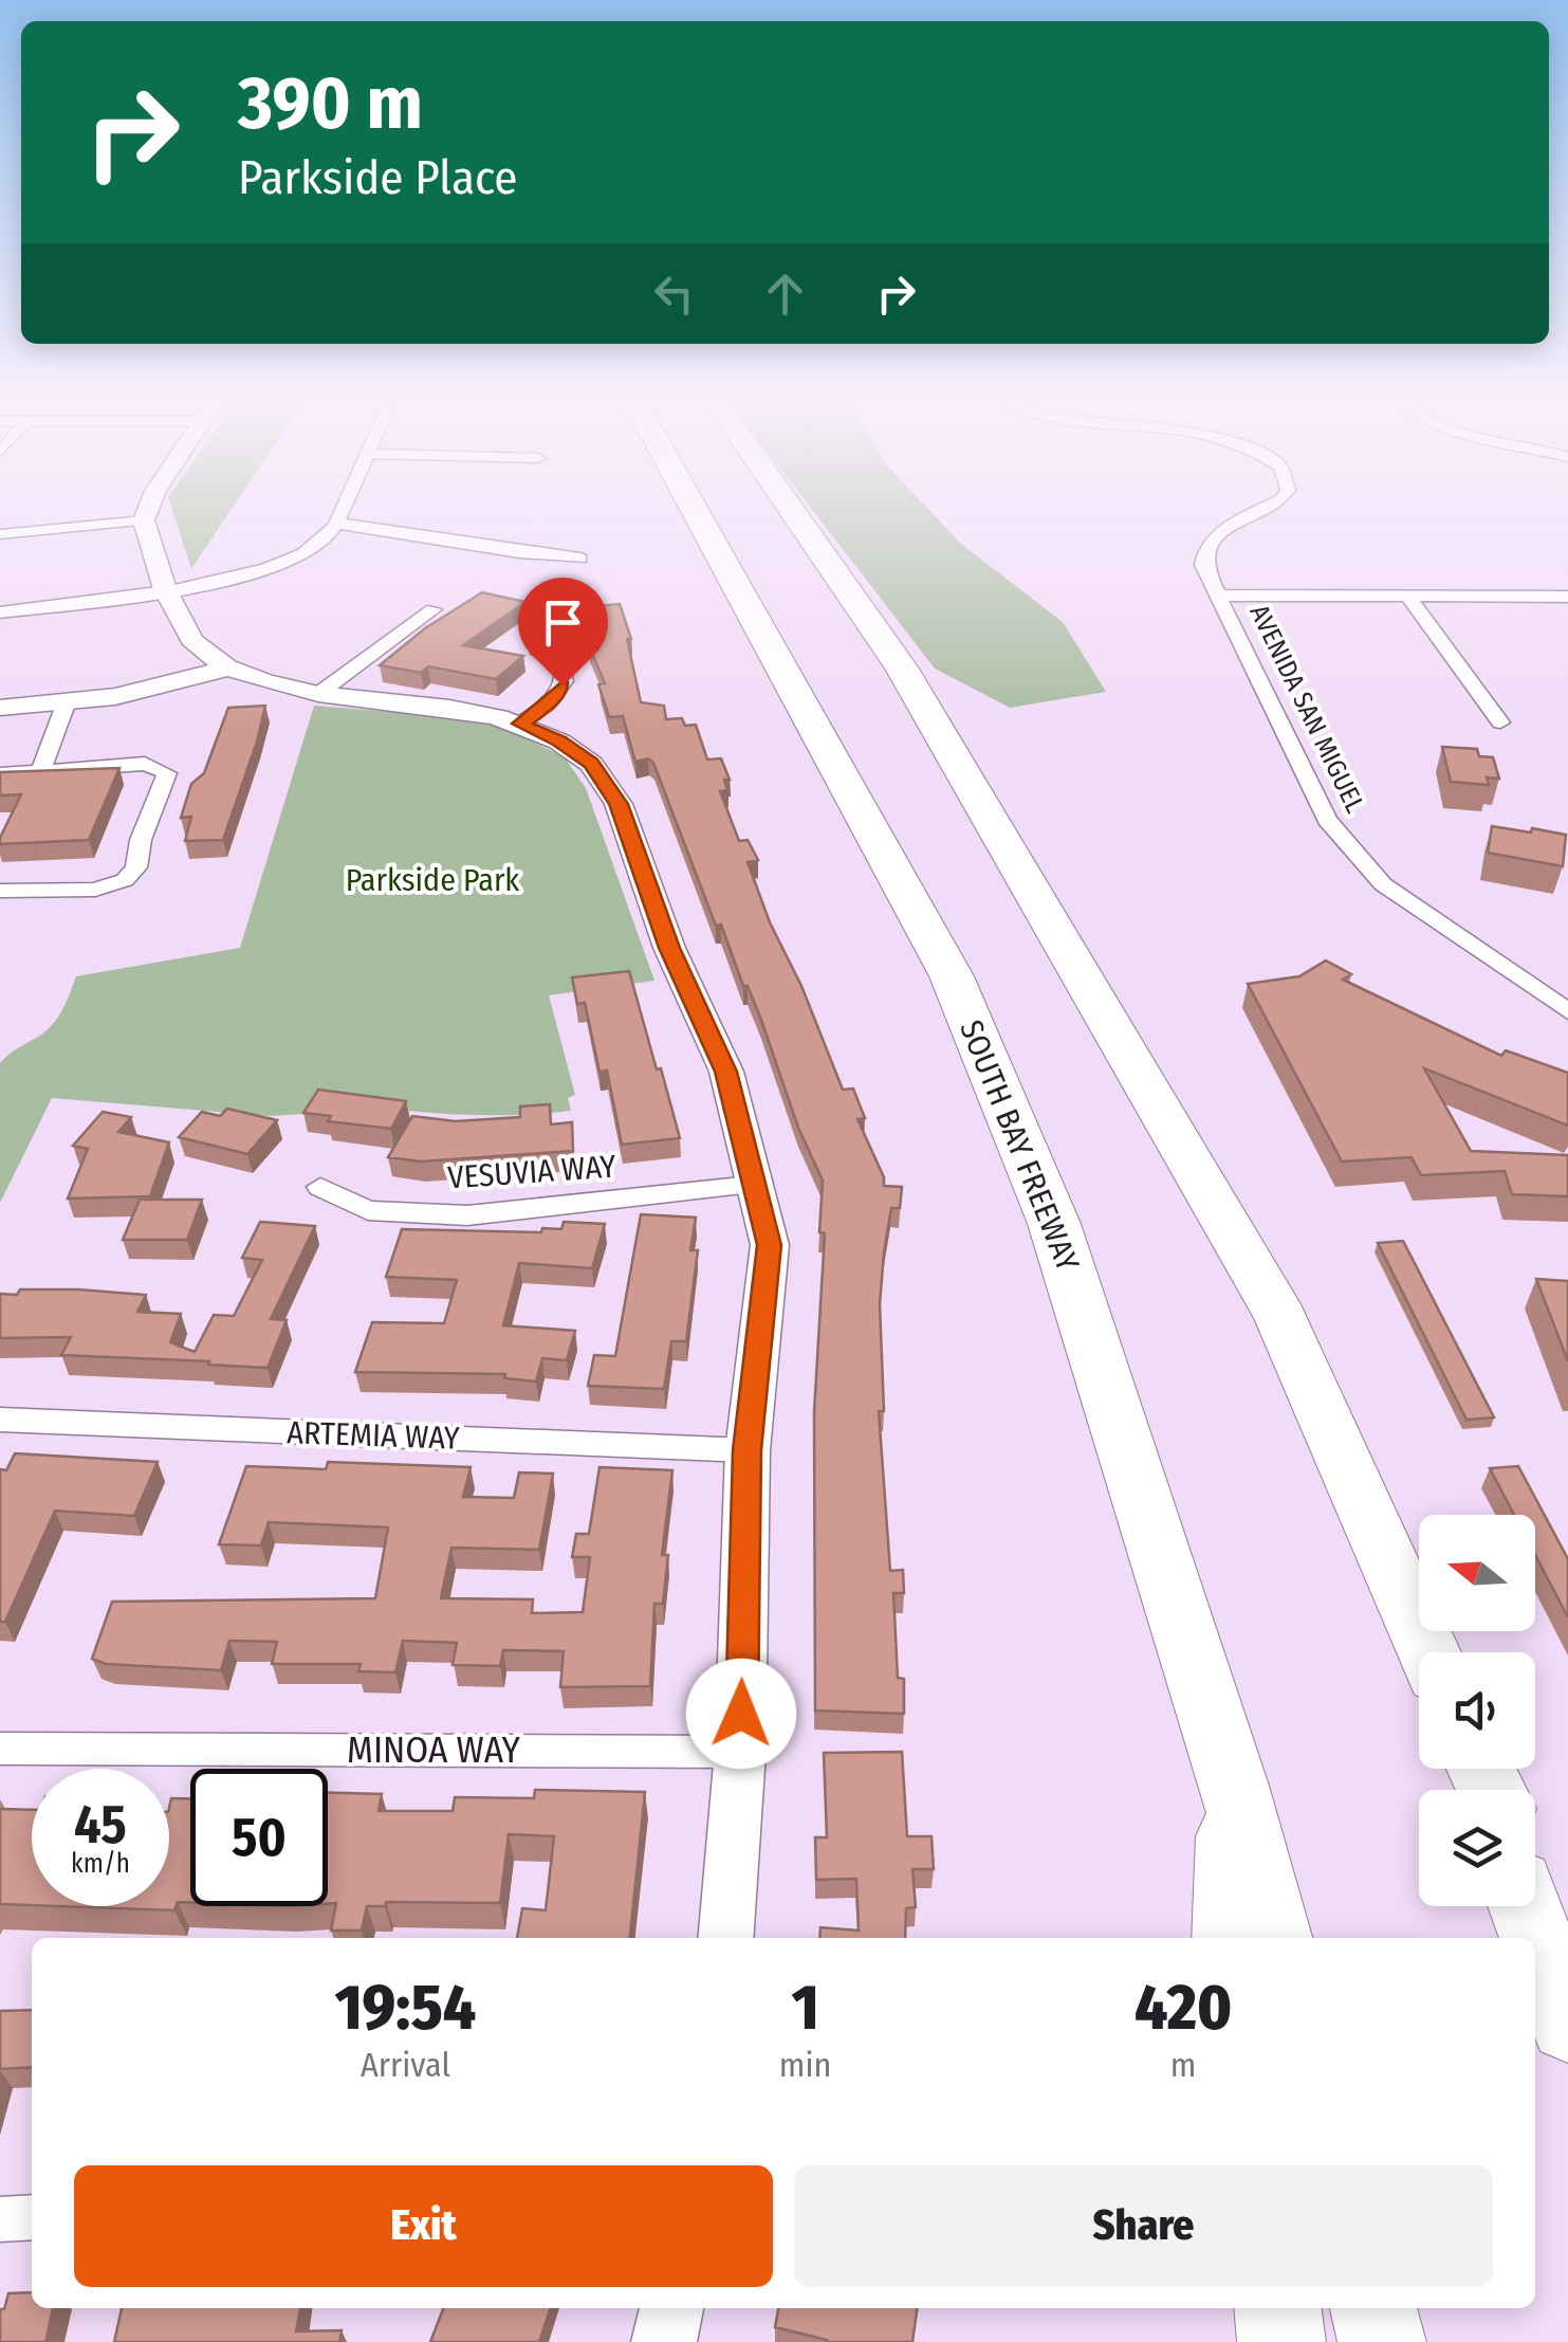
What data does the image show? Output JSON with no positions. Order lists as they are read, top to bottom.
{
  "streets": {
    "highway": ["SOUTH BAY FREEWAY"],
    "street": [
      "AVENIDA SAN MIGUEL",
      "VESUVIA WAY",
      "ARTEMIA WAY",
      "MINOA WAY"
    ]
  },
  "parks": ["Parkside Park"],
  "north": "left",
  "page": {
    "turn": ["390 m", "Parkside Place"],
    "speed": "45 km/h",
    "limit": "50",
    "eta": [
      "19:54",
      "Arrival",
      "1",
      "min",
      "420",
      "m"
    ],
    "buttons": ["Exit", "Share"]
  }
}
